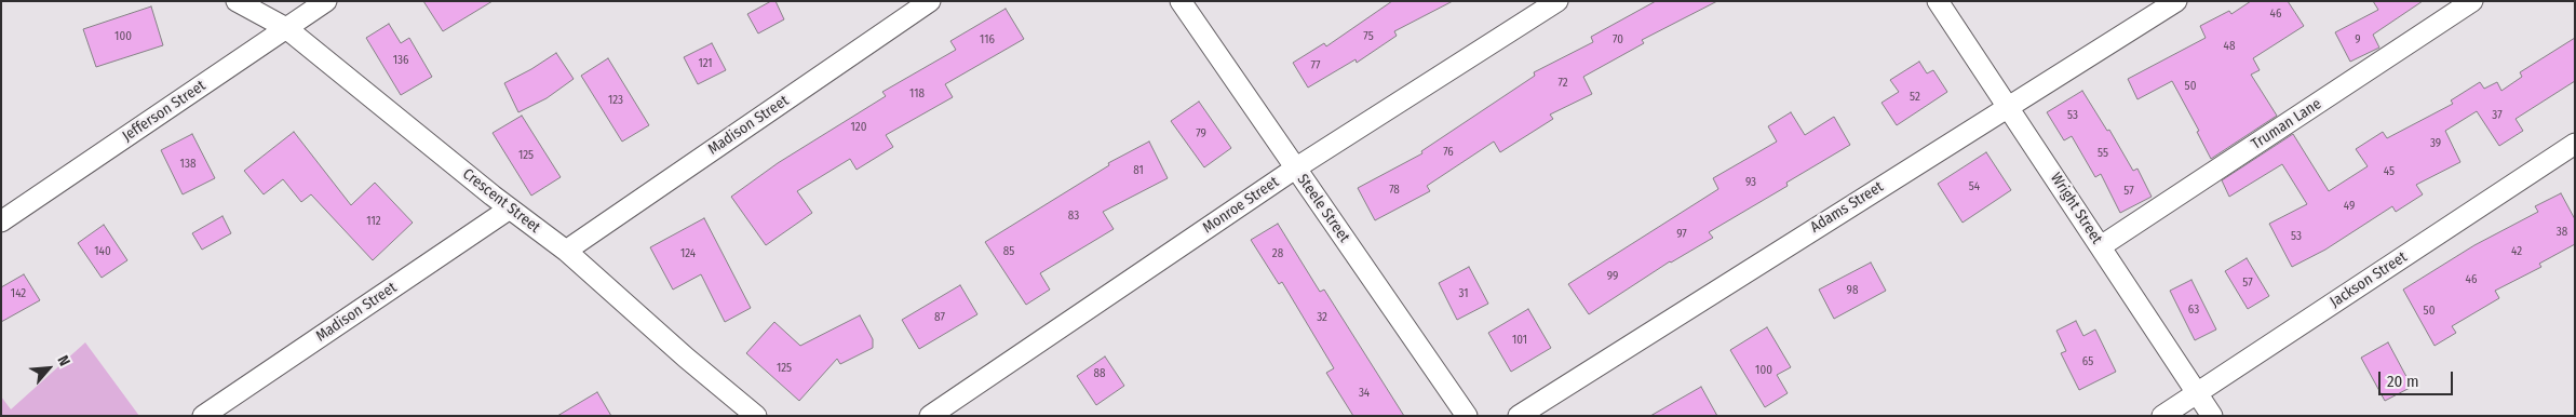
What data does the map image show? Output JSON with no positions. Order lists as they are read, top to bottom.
{
  "streets": {
    "street": [
      "Jefferson Street",
      "Truman Lane",
      "Madison Street",
      "Crescent Street",
      "Monroe Street",
      "Adams Street",
      "Steele Street",
      "Wright Street",
      "Jackson Street"
    ]
  },
  "crossings": [
    ["Jefferson Street", "Crescent Street"],
    ["Truman Lane", "Wright Street"],
    ["Madison Street", "Crescent Street"],
    ["Monroe Street", "Steele Street"],
    ["Adams Street", "Wright Street"],
    ["Wright Street", "Jackson Street"]
  ],
  "house_numbers": [
    "46",
    "100",
    "75",
    "116",
    "70",
    "9",
    "48",
    "136",
    "121",
    "77",
    "72",
    "50",
    "118",
    "52",
    "123",
    "53",
    "37",
    "120",
    "79",
    "39",
    "76",
    "55",
    "125",
    "138",
    "81",
    "45",
    "93",
    "54",
    "78",
    "57",
    "49",
    "83",
    "112",
    "38",
    "97",
    "53",
    "140",
    "85",
    "42",
    "124",
    "28",
    "99",
    "46",
    "57",
    "98",
    "142",
    "31",
    "63",
    "50",
    "87",
    "32",
    "101",
    "65",
    "125",
    "100",
    "88",
    "34"
  ],
  "scale_bar": "20 m",
  "north": "top right"
}
